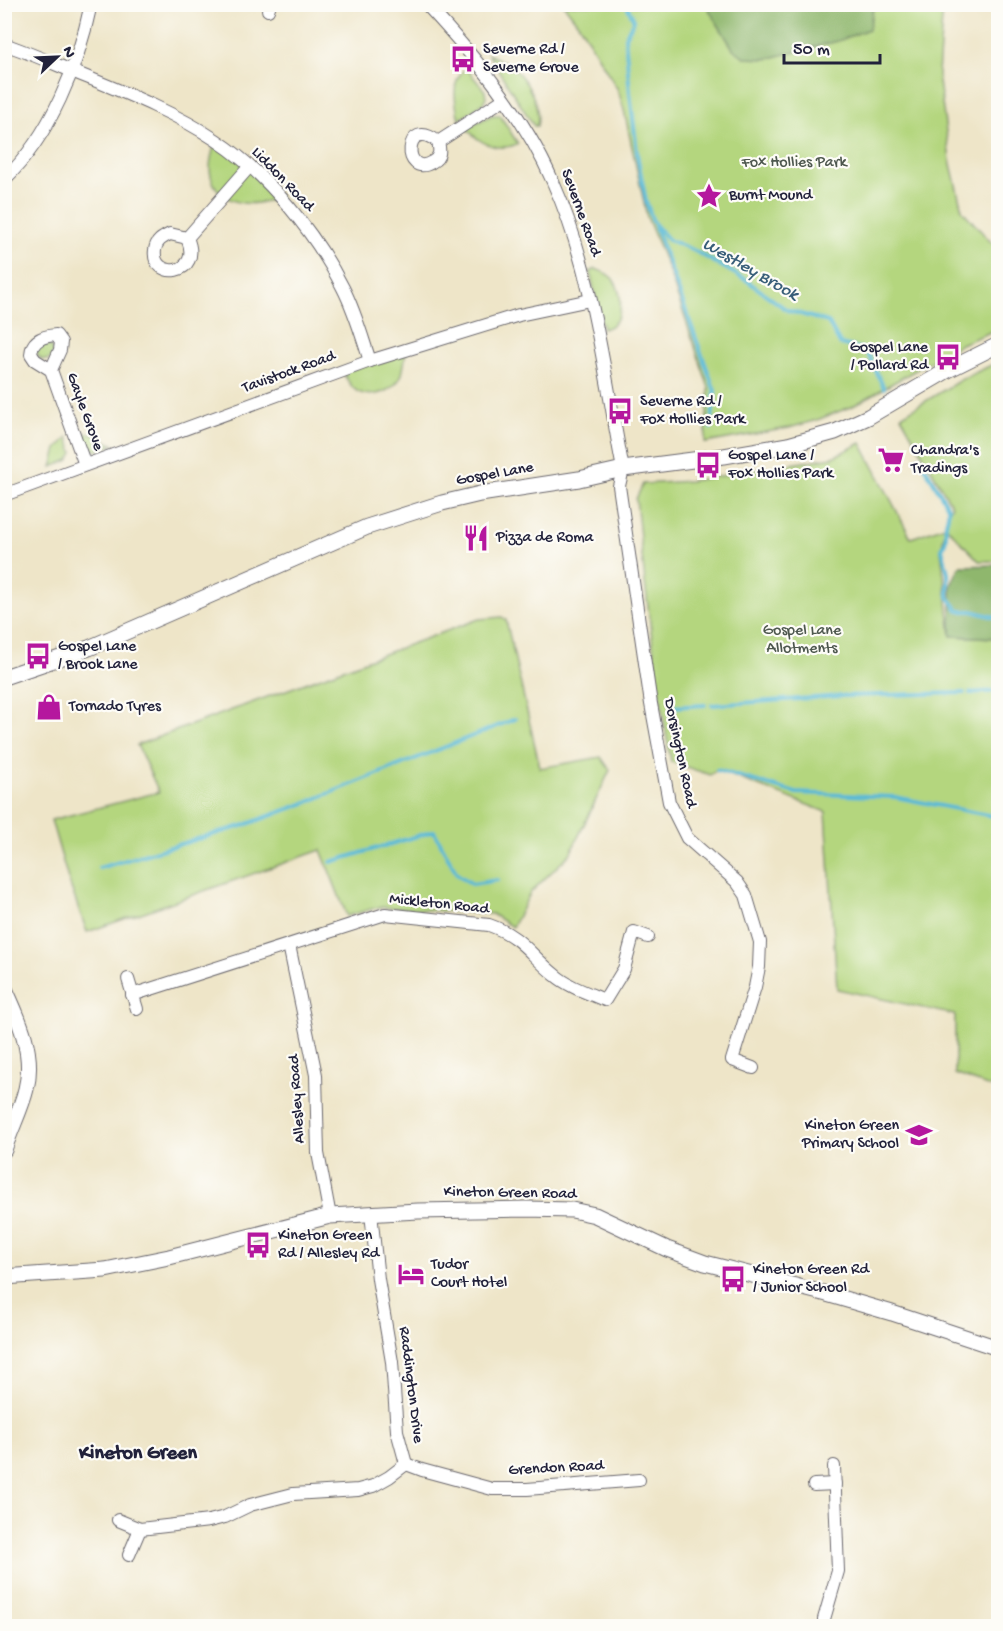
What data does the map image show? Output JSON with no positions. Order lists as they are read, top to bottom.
{
  "streets": {
    "street": [
      "Liddon Road",
      "Severne Road",
      "Tavistock Road",
      "Gayle Grove",
      "Gospel Lane",
      "Dorsington Road",
      "Mickleton Road",
      "Allesley Road",
      "Kineton Green Road",
      "Raddington Drive",
      "Grendon Road"
    ]
  },
  "crossings": [
    ["Liddon Road", "Tavistock Road"],
    ["Severne Road", "Tavistock Road"],
    ["Severne Road", "Gospel Lane"],
    ["Severne Road", "Dorsington Road"],
    ["Tavistock Road", "Gayle Grove"],
    ["Gospel Lane", "Dorsington Road"],
    ["Mickleton Road", "Allesley Road"],
    ["Allesley Road", "Kineton Green Road"],
    ["Kineton Green Road", "Raddington Drive"],
    ["Raddington Drive", "Grendon Road"]
  ],
  "districts": ["Kineton Green"],
  "water": ["Westley Brook"],
  "parks": ["Fox Hollies Park", "Gospel Lane Allotments"],
  "places": {
    "bus stop": [
      "Severne Rd / Severne Grove",
      "Gospel Lane / Pollard Rd",
      "Severne Rd / Fox Hollies Park",
      "Gospel Lane / Fox Hollies Park",
      "Gospel Lane / Brook Lane",
      "Kineton Green Rd / Allesley Rd",
      "Kineton Green Rd / Junior School"
    ],
    "place": ["Burnt Mound"],
    "supermarket": ["Chandra's Tradings"],
    "restaurant": ["Pizza de Roma"],
    "shop": ["Tornado Tyres"],
    "school or university": ["Kineton Green Primary School"],
    "hotel": ["Tudor Court Hotel"]
  },
  "scale_bar": "50 m",
  "north": "top right"
}
